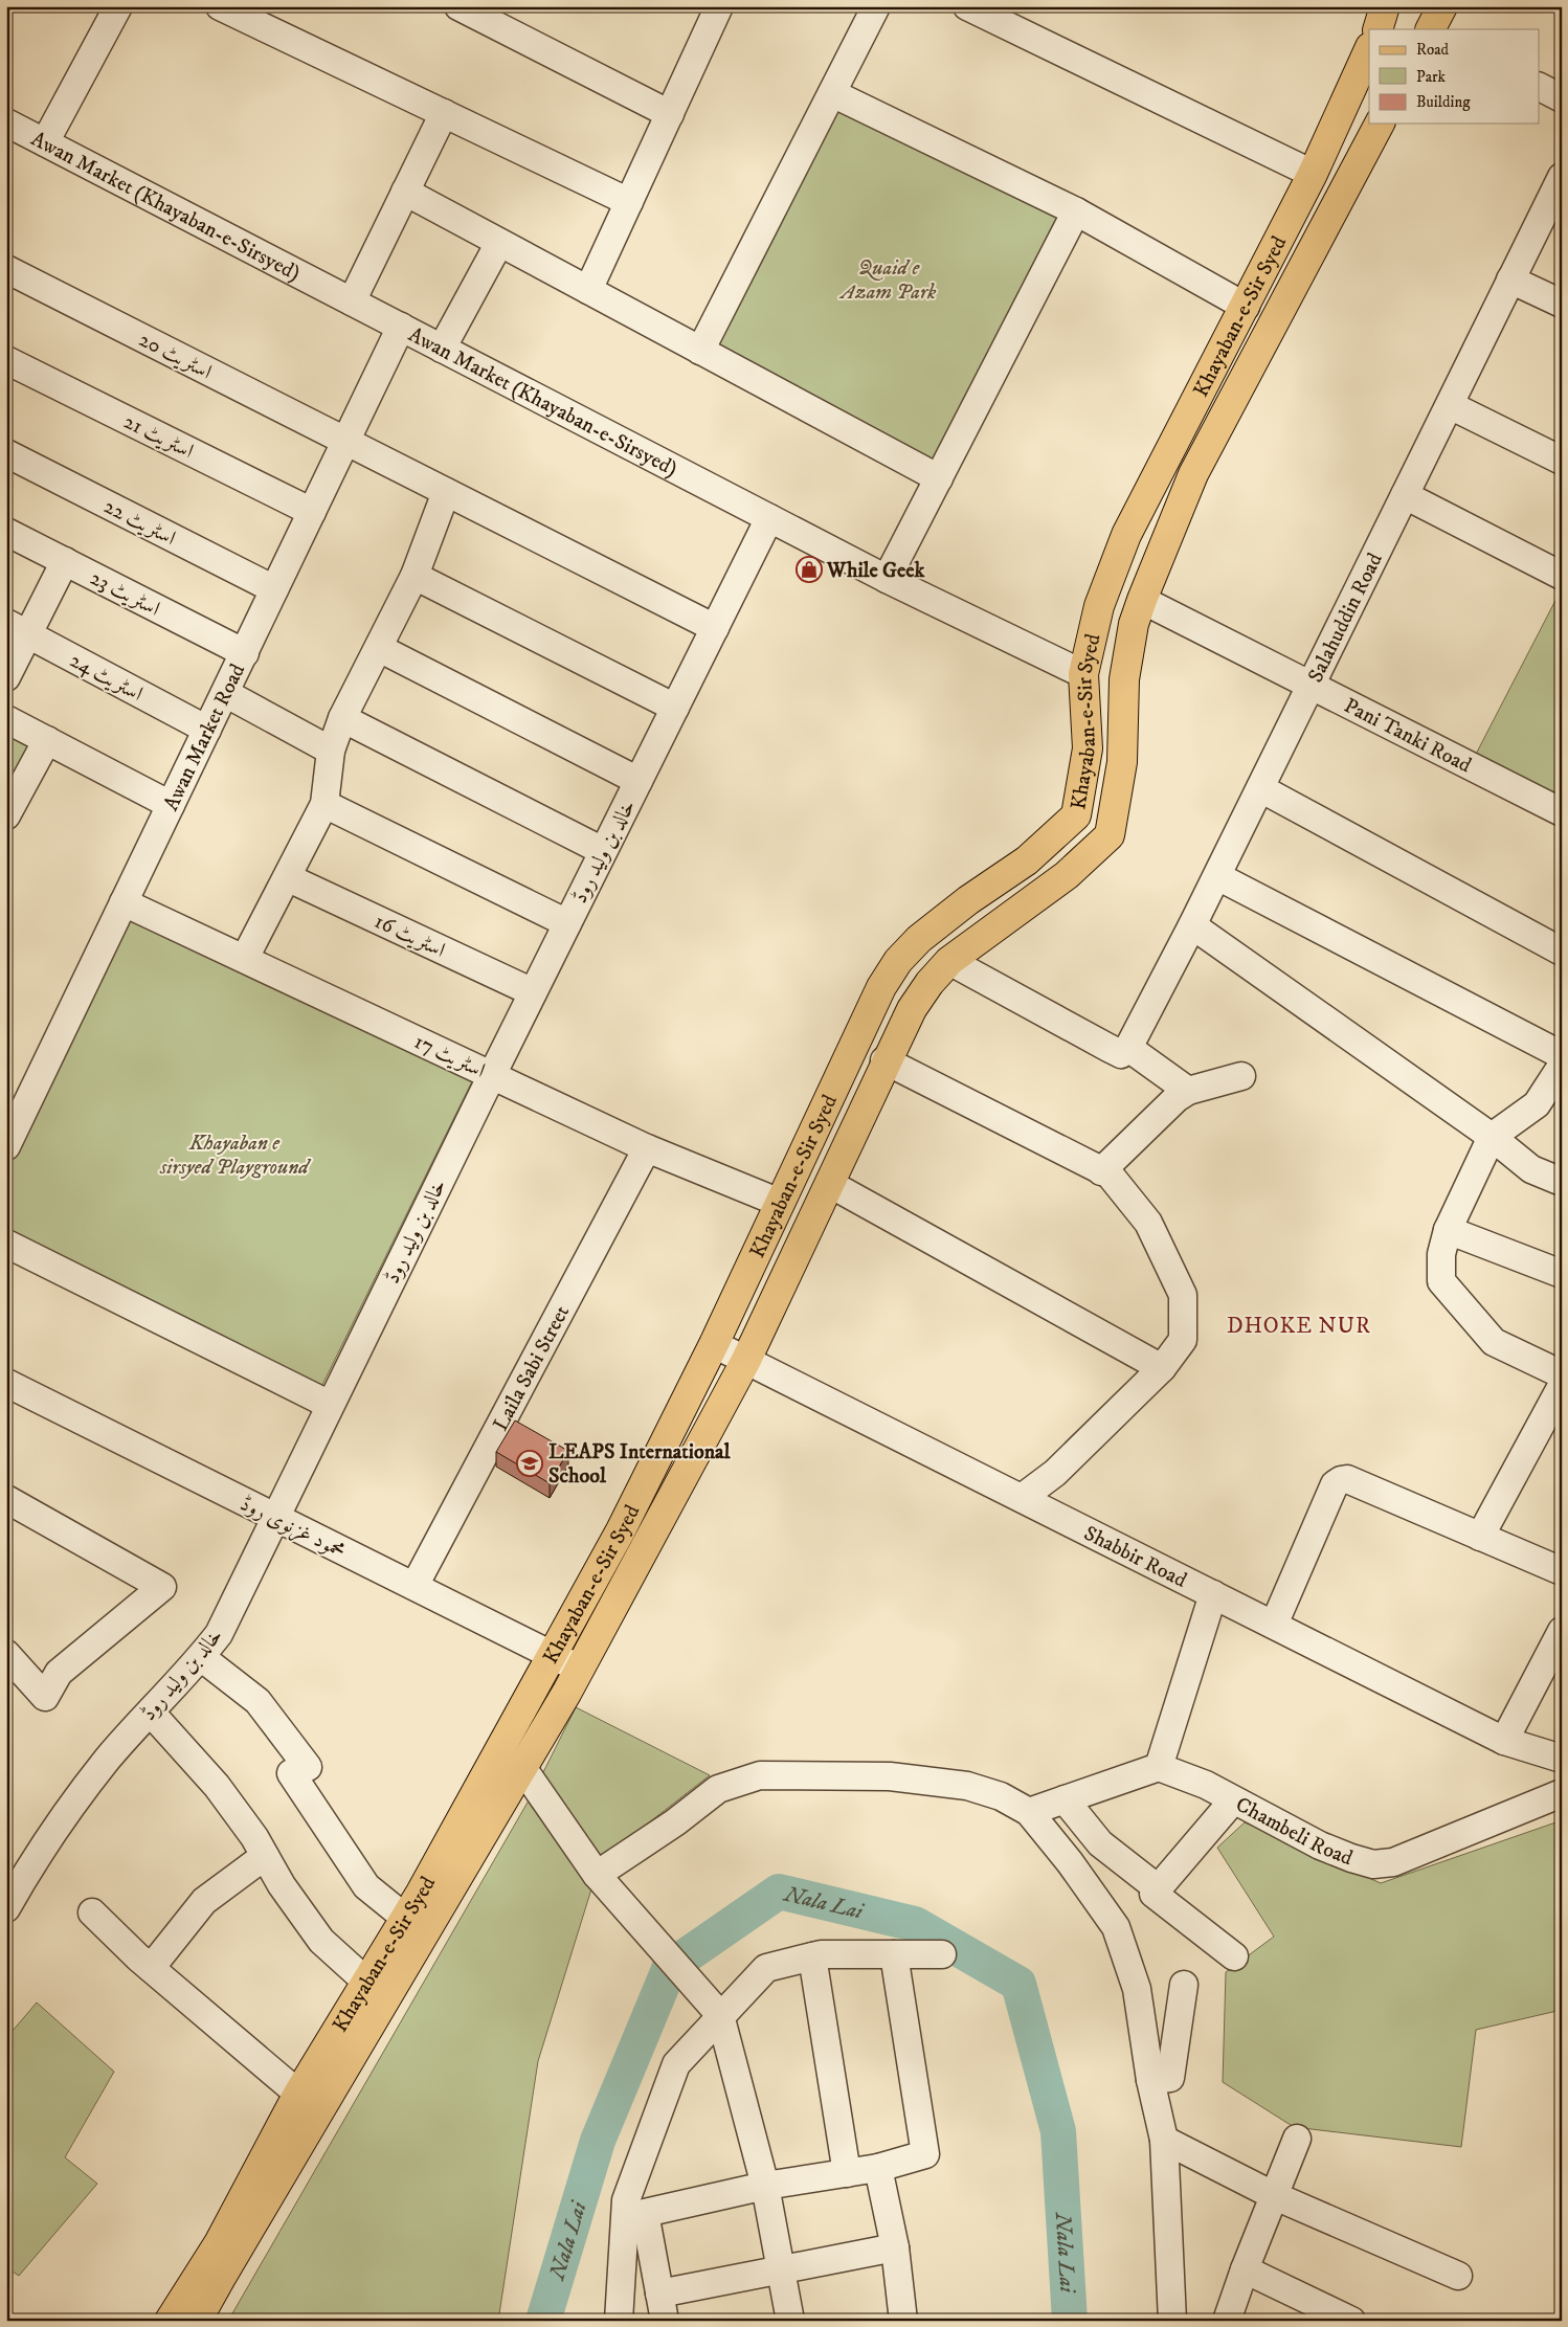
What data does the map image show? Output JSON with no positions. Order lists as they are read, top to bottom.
{
  "streets": {
    "main road": ["Khayaban-e-Sir Syed"],
    "street": [
      "Awan Market (Khayaban-e-Sirsyed)",
      "اسٹریٹ 20",
      "اسٹریٹ 21",
      "اسٹریٹ 22",
      "اسٹریٹ 23",
      "Salahuddin Road",
      "اسٹریٹ 24",
      "Pani Tanki Road",
      "Awan Market Road",
      "خالد بن ولید روڈ",
      "اسٹریٹ 16",
      "اسٹریٹ 17",
      "Laila Sabi Street",
      "محمود غزنوی روڈ",
      "Shabbir Road",
      "Chambeli Road"
    ]
  },
  "crossings": [
    ["Awan Market (Khayaban-e-Sirsyed)", "Khayaban-e-Sir Syed"],
    ["Awan Market (Khayaban-e-Sirsyed)", "Awan Market Road"],
    ["Awan Market (Khayaban-e-Sirsyed)", "خالد بن ولید روڈ"],
    ["Khayaban-e-Sir Syed", "Pani Tanki Road"],
    ["Khayaban-e-Sir Syed", "اسٹریٹ 17"],
    ["Khayaban-e-Sir Syed", "محمود غزنوی روڈ"],
    ["Khayaban-e-Sir Syed", "Shabbir Road"],
    ["اسٹریٹ 20", "Awan Market Road"],
    ["اسٹریٹ 20", "خالد بن ولید روڈ"],
    ["اسٹریٹ 21", "Awan Market Road"],
    ["اسٹریٹ 22", "Awan Market Road"],
    ["اسٹریٹ 23", "Awan Market Road"],
    ["Salahuddin Road", "Pani Tanki Road"],
    ["اسٹریٹ 24", "Awan Market Road"],
    ["Awan Market Road", "اسٹریٹ 17"],
    ["خالد بن ولید روڈ", "اسٹریٹ 16"],
    ["خالد بن ولید روڈ", "اسٹریٹ 17"],
    ["خالد بن ولید روڈ", "محمود غزنوی روڈ"],
    ["اسٹریٹ 17", "Laila Sabi Street"],
    ["Laila Sabi Street", "محمود غزنوی روڈ"]
  ],
  "districts": ["DHOKE NUR"],
  "water": ["Nala Lai"],
  "parks": ["Quaid e Azam Park", "Khayaban e sirsyed Playground"],
  "places": {
    "shop": ["While Geek"],
    "school or university": ["LEAPS International School"]
  },
  "legend": ["Road", "Park", "Building"]
}
